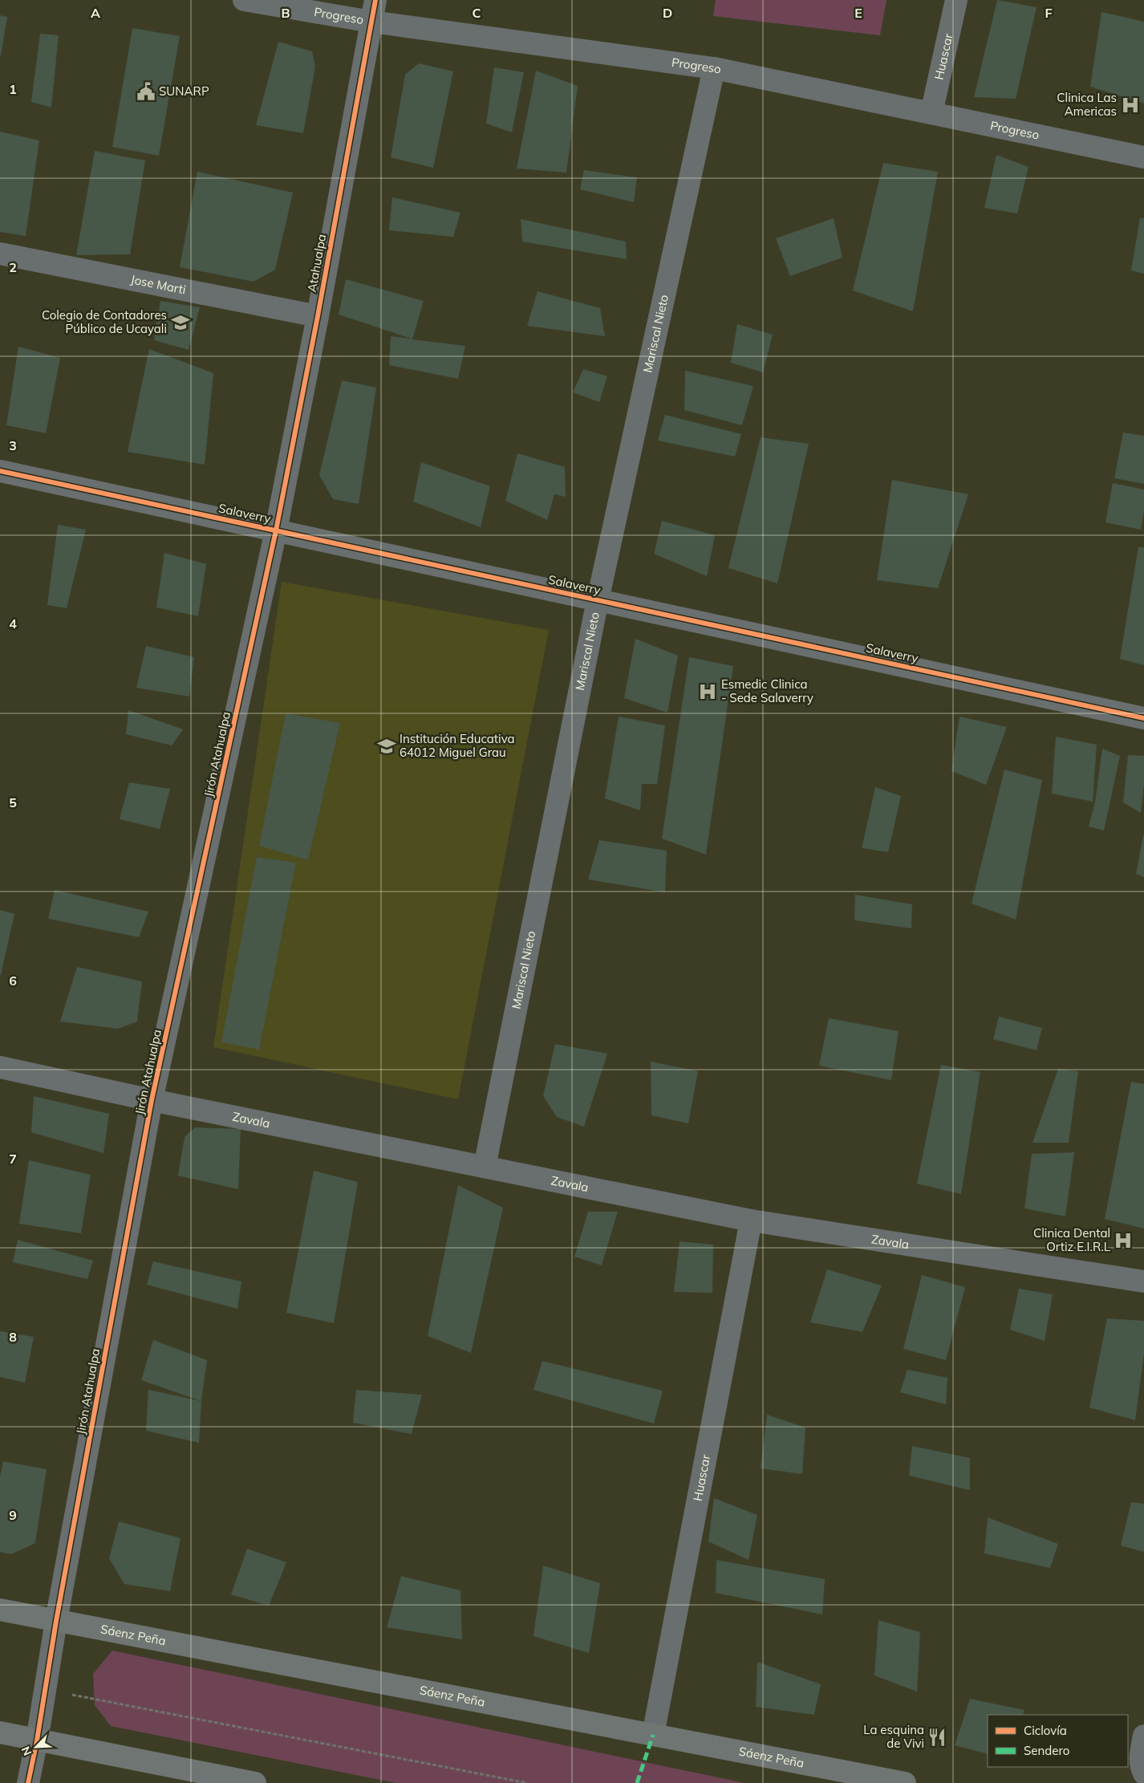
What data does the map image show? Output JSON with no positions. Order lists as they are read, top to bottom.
{
  "streets": {
    "main road": ["Sáenz Peña"],
    "street": [
      "Progreso",
      "Huascar",
      "Atahualpa",
      "Jose Marti",
      "Mariscal Nieto",
      "Salaverry",
      "Jirón Atahualpa",
      "Zavala"
    ]
  },
  "crossings": [
    ["Progreso", "Huascar"],
    ["Progreso", "Atahualpa"],
    ["Progreso", "Mariscal Nieto"],
    ["Huascar", "Zavala"],
    ["Huascar", "Sáenz Peña"],
    ["Atahualpa", "Jose Marti"],
    ["Atahualpa", "Salaverry"],
    ["Atahualpa", "Jirón Atahualpa"],
    ["Mariscal Nieto", "Salaverry"],
    ["Mariscal Nieto", "Zavala"],
    ["Salaverry", "Jirón Atahualpa"],
    ["Jirón Atahualpa", "Zavala"],
    ["Jirón Atahualpa", "Sáenz Peña"]
  ],
  "places": {
    "public building": ["SUNARP"],
    "hospital": ["Clinica Las Americas", "Esmedic Clinica - Sede Salaverry", "Clinica Dental Ortiz E.I.R.L"],
    "school or university": ["Colegio de Contadores Público de Ucayali", "Institución Educativa 64012 Miguel Grau"],
    "restaurant": ["La esquina de Vivi"]
  },
  "legend": ["Ciclovía", "Sendero"],
  "north": "bottom left",
  "grid": {
    "columns": [
      "A",
      "B",
      "C",
      "D",
      "E",
      "F"
    ],
    "rows": [
      "1",
      "2",
      "3",
      "4",
      "5",
      "6",
      "7",
      "8",
      "9"
    ]
  }
}
